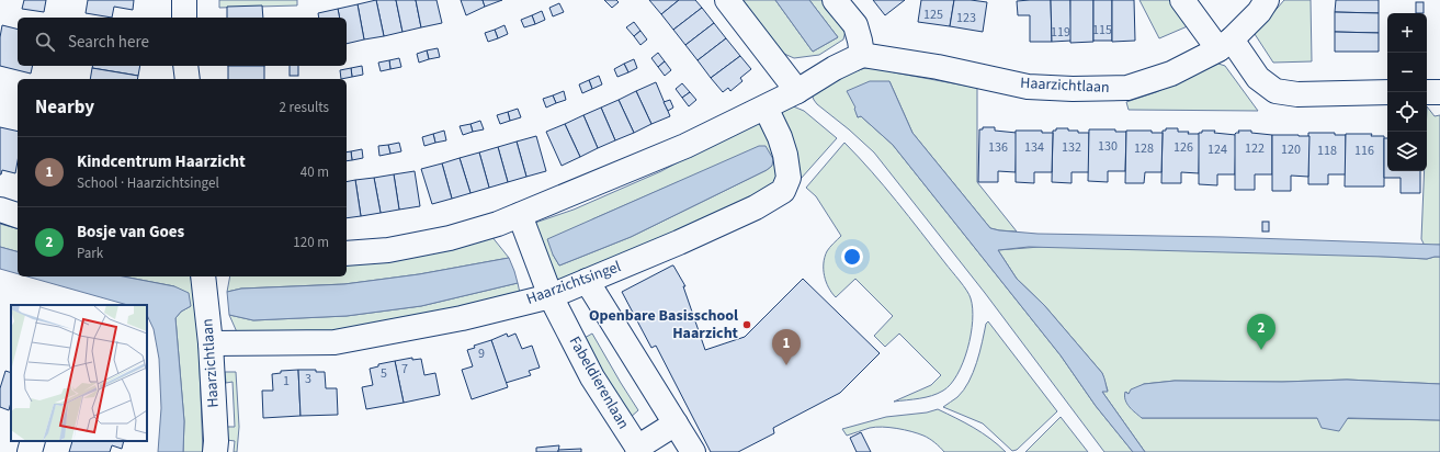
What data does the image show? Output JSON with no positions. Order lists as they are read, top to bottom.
{
  "streets": {
    "street": ["Haarzichtlaan", "Haarzichtsingel", "Fabeldierenlaan"]
  },
  "crossings": [
    ["Haarzichtlaan", "Haarzichtsingel"],
    ["Haarzichtsingel", "Fabeldierenlaan"]
  ],
  "places": ["Openbare Basisschool Haarzicht"],
  "house_numbers": [
    "125",
    "123",
    "115",
    "119",
    "130",
    "136",
    "134",
    "132",
    "126",
    "128",
    "122",
    "124",
    "120",
    "118",
    "116",
    "9",
    "7",
    "5",
    "3",
    "1"
  ],
  "page": {
    "map_buttons": ["+", "−"],
    "search": "Search here",
    "heading": ["Nearby", "2 results"],
    "list": [
      {
        "mark": "1",
        "name": "Kindcentrum Haarzicht",
        "note": "School · Haarzichtsingel",
        "value": "40 m"
      },
      {
        "mark": "2",
        "name": "Bosje van Goes",
        "note": "Park",
        "value": "120 m"
      }
    ],
    "pins": ["2", "1"]
  }
}
